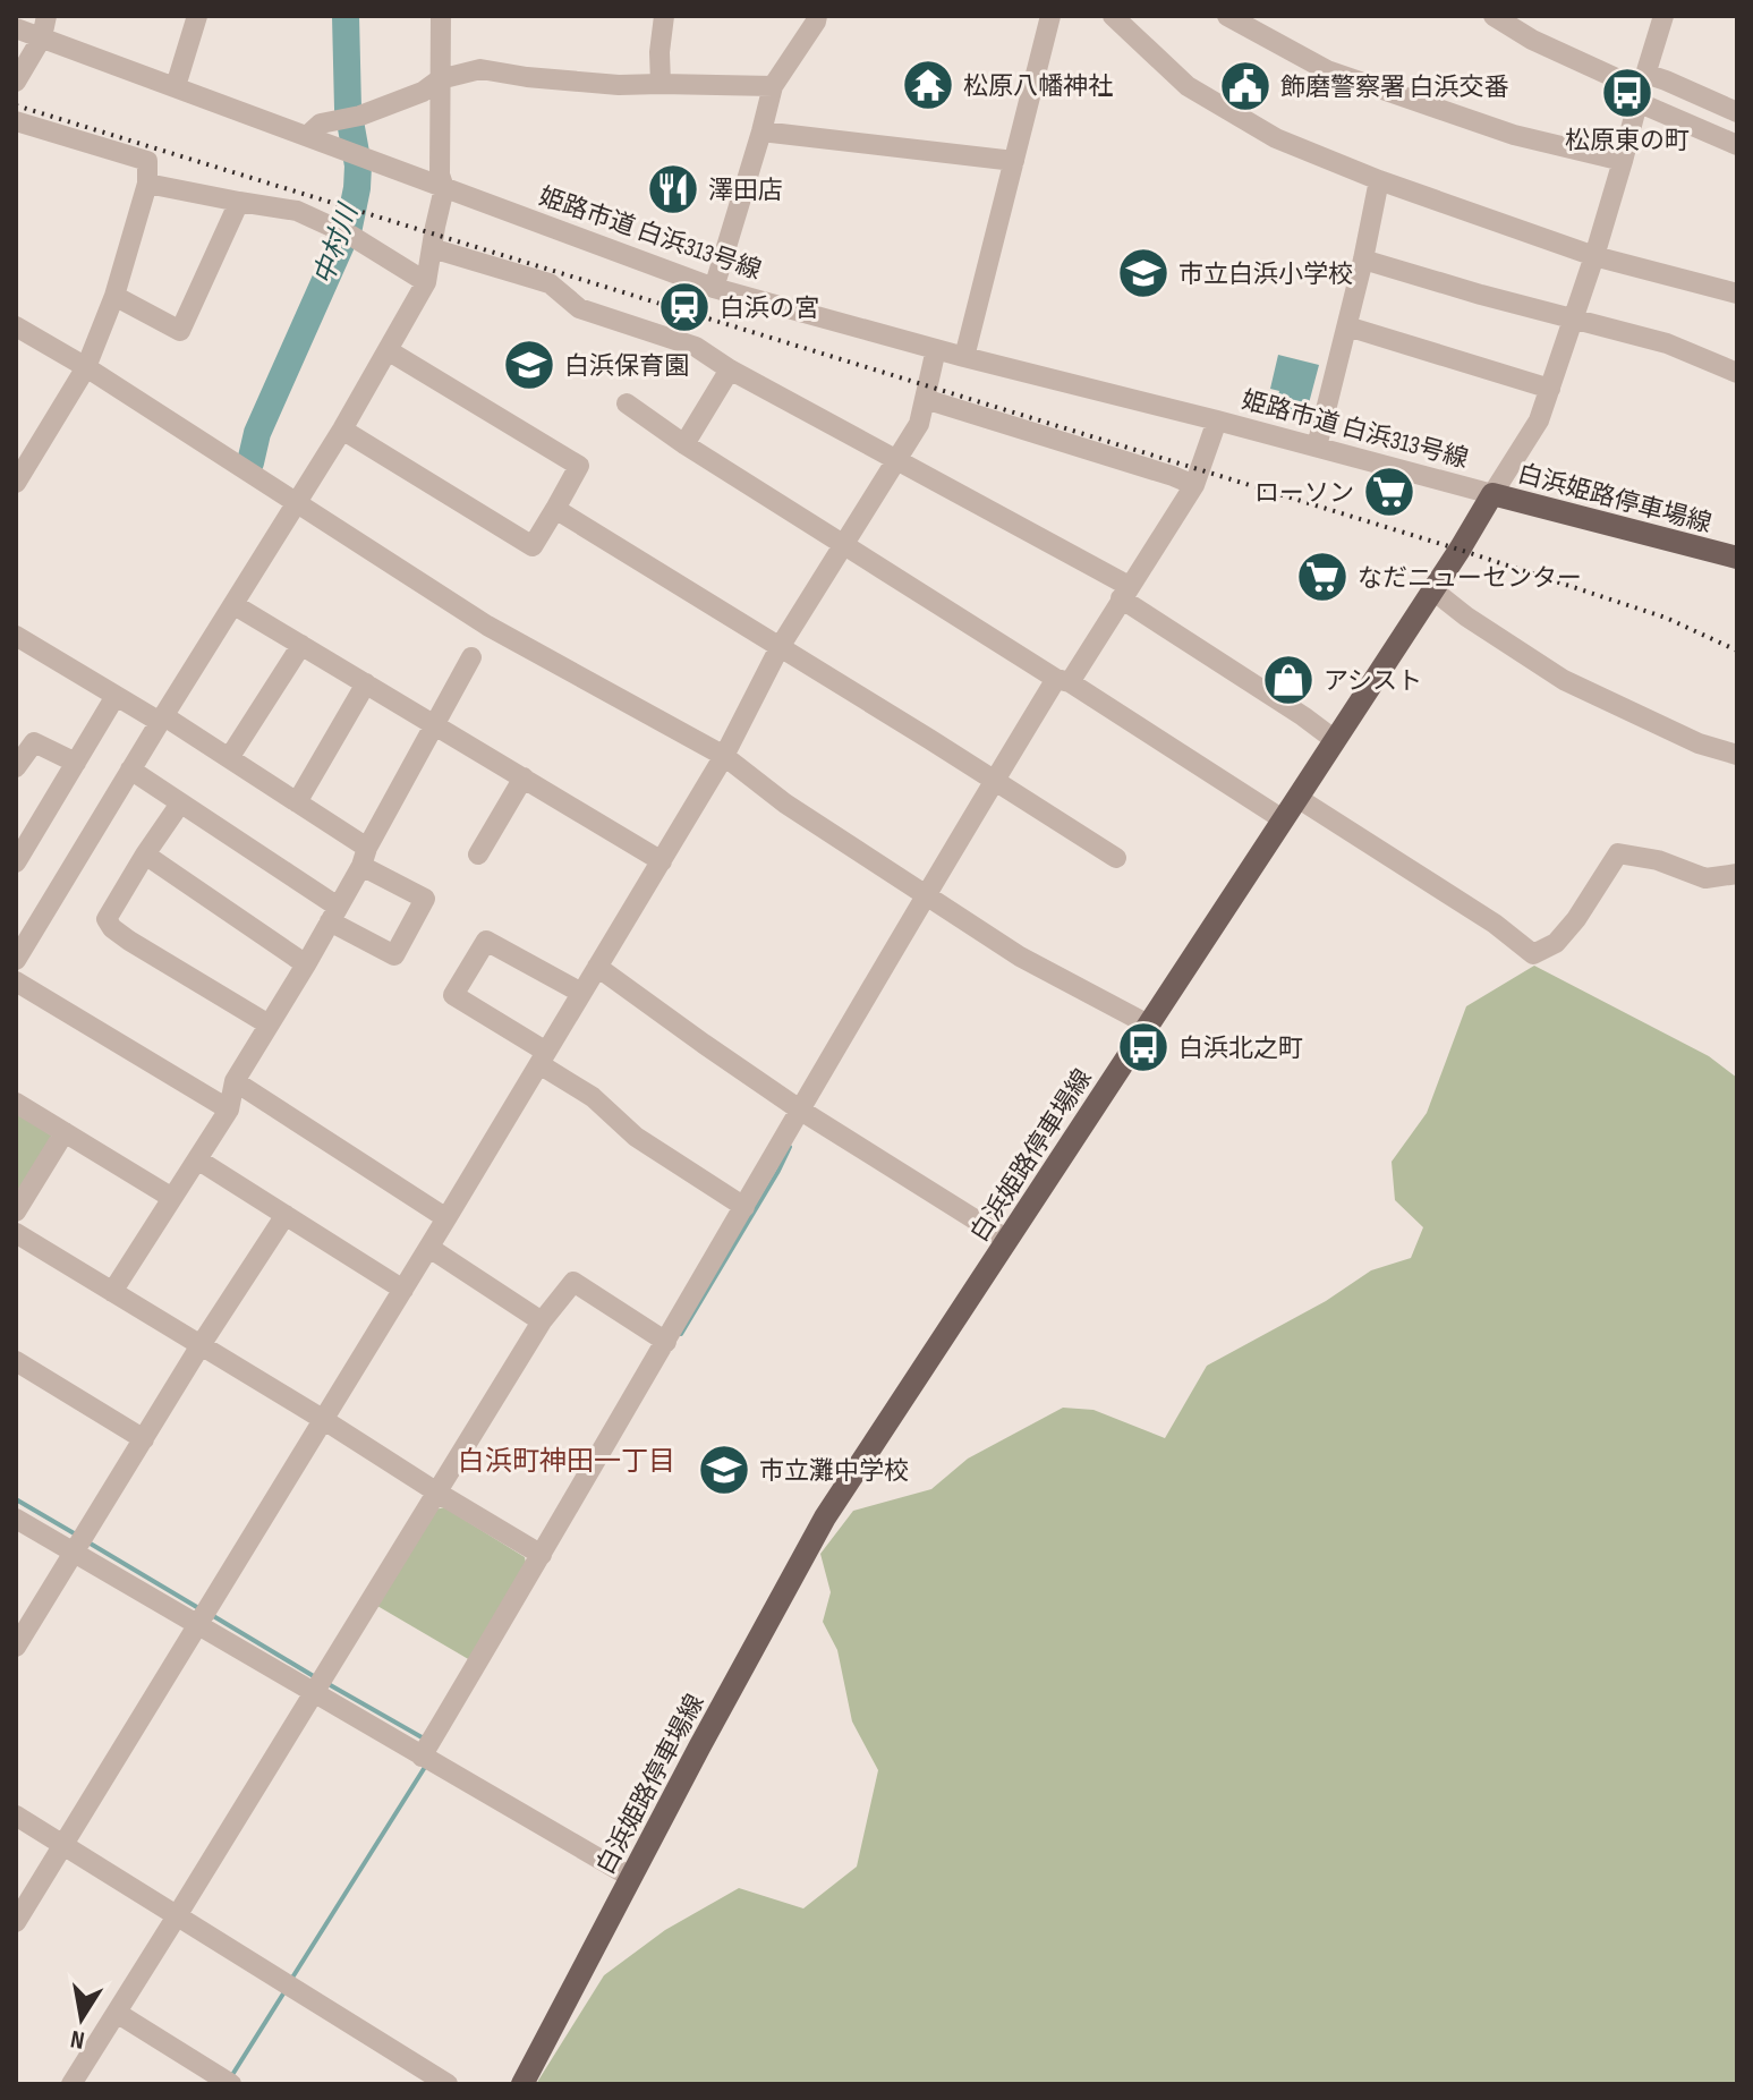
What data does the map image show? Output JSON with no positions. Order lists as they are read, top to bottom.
{
  "streets": {
    "main road": ["白浜姫路停車場線"],
    "street": ["姫路市道 白浜313号線"]
  },
  "crossings": [
    ["姫路市道 白浜313号線", "白浜姫路停車場線"]
  ],
  "districts": ["白浜町神田一丁目"],
  "water": ["中村川"],
  "places": {
    "temple": ["松原八幡神社"],
    "public building": ["飾磨警察署 白浜交番"],
    "bus stop": ["松原東の町", "白浜北之町"],
    "restaurant": ["澤田店"],
    "school or university": ["市立白浜小学校", "白浜保育園", "市立灘中学校"],
    "station": ["白浜の宮"],
    "supermarket": ["ローソン", "なだニューセンター"],
    "shop": ["アシスト"]
  },
  "north": "bottom"
}
